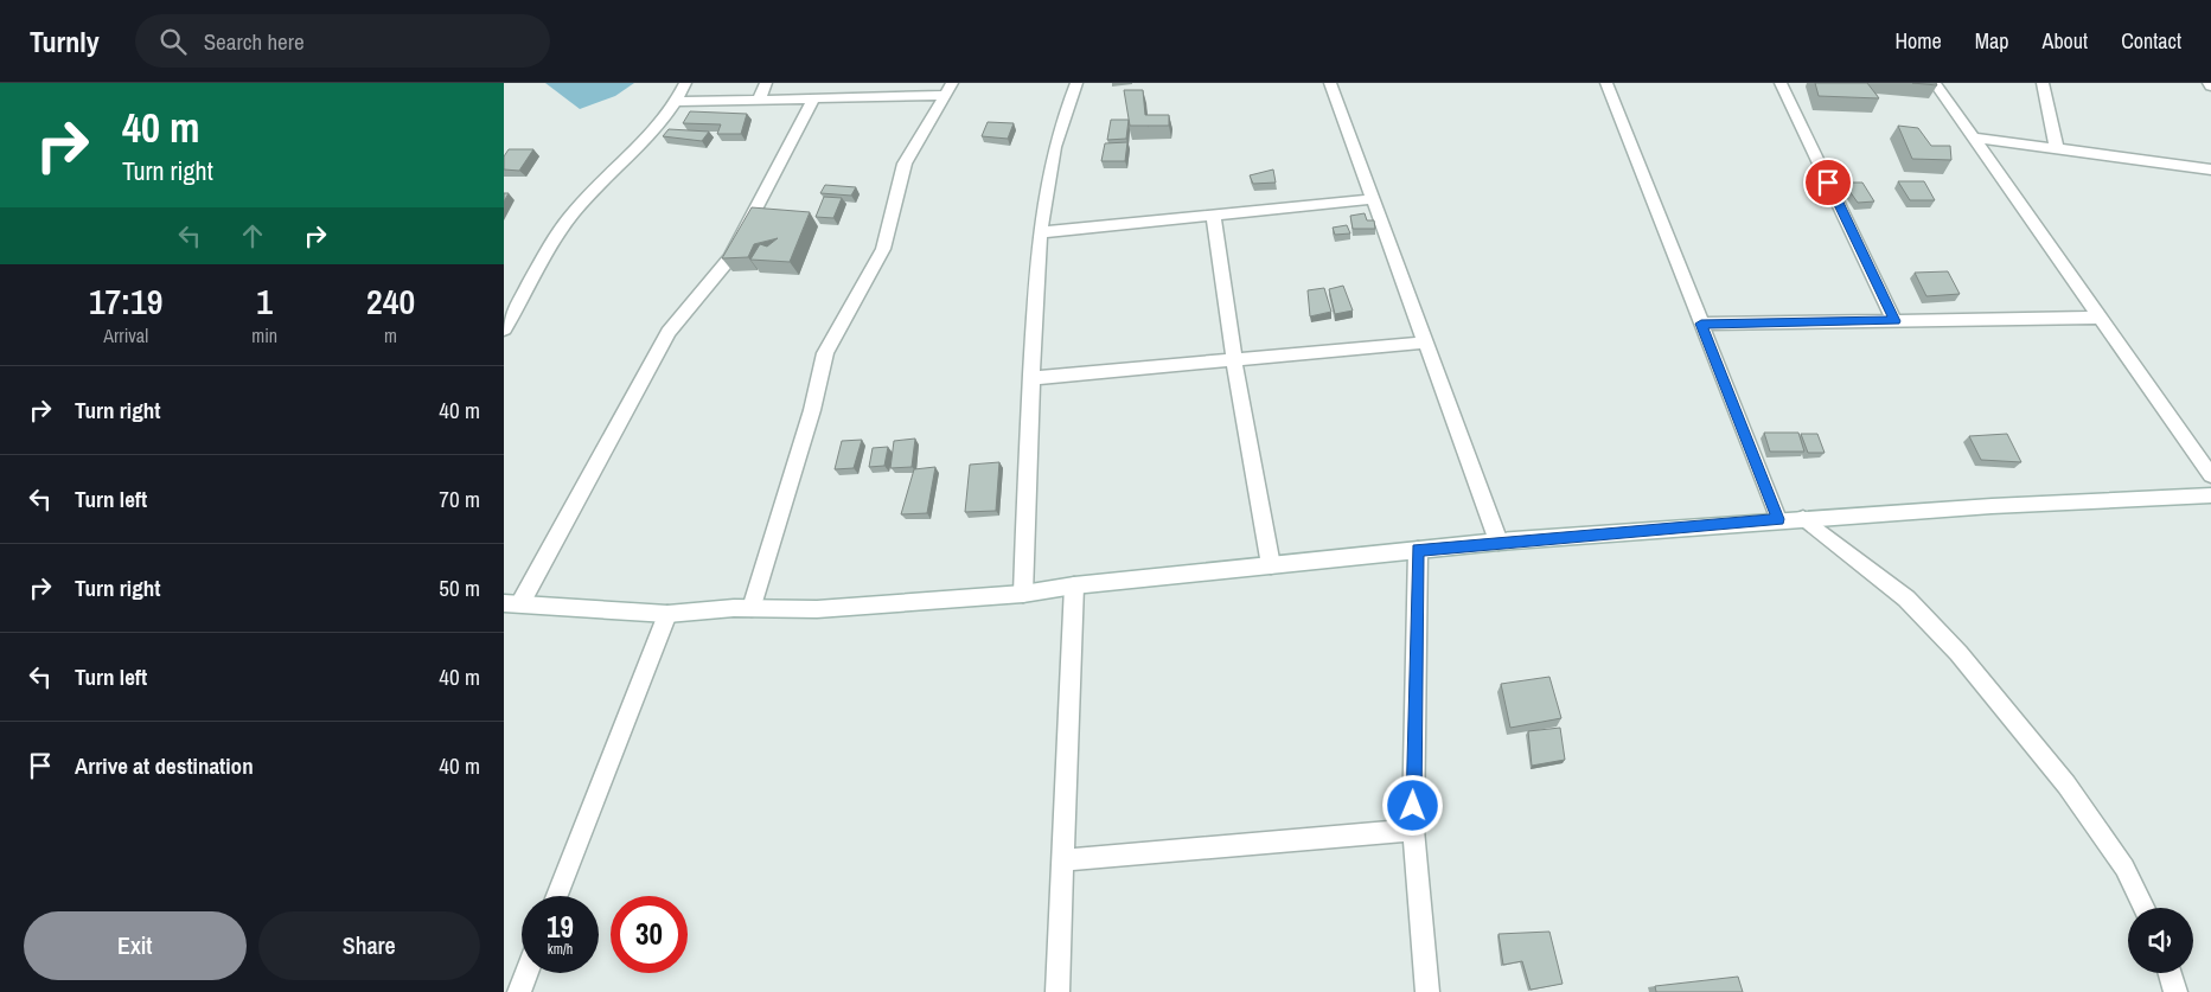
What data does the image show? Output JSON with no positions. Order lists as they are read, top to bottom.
{
  "page": {
    "header": "Turnly",
    "search": "Search here",
    "nav": [
      "Home",
      "Map",
      "About",
      "Contact"
    ],
    "turn": ["40 m", "Turn right"],
    "eta": [
      "17:19",
      "Arrival",
      "1",
      "min",
      "240",
      "m"
    ],
    "list": [
      {
        "name": "Turn right",
        "value": "40 m"
      },
      {
        "name": "Turn left",
        "value": "70 m"
      },
      {
        "name": "Turn right",
        "value": "50 m"
      },
      {
        "name": "Turn left",
        "value": "40 m"
      },
      {
        "name": "Arrive at destination",
        "value": "40 m"
      }
    ],
    "speed": "19 km/h",
    "limit": "30",
    "buttons": ["Exit", "Share"]
  }
}
